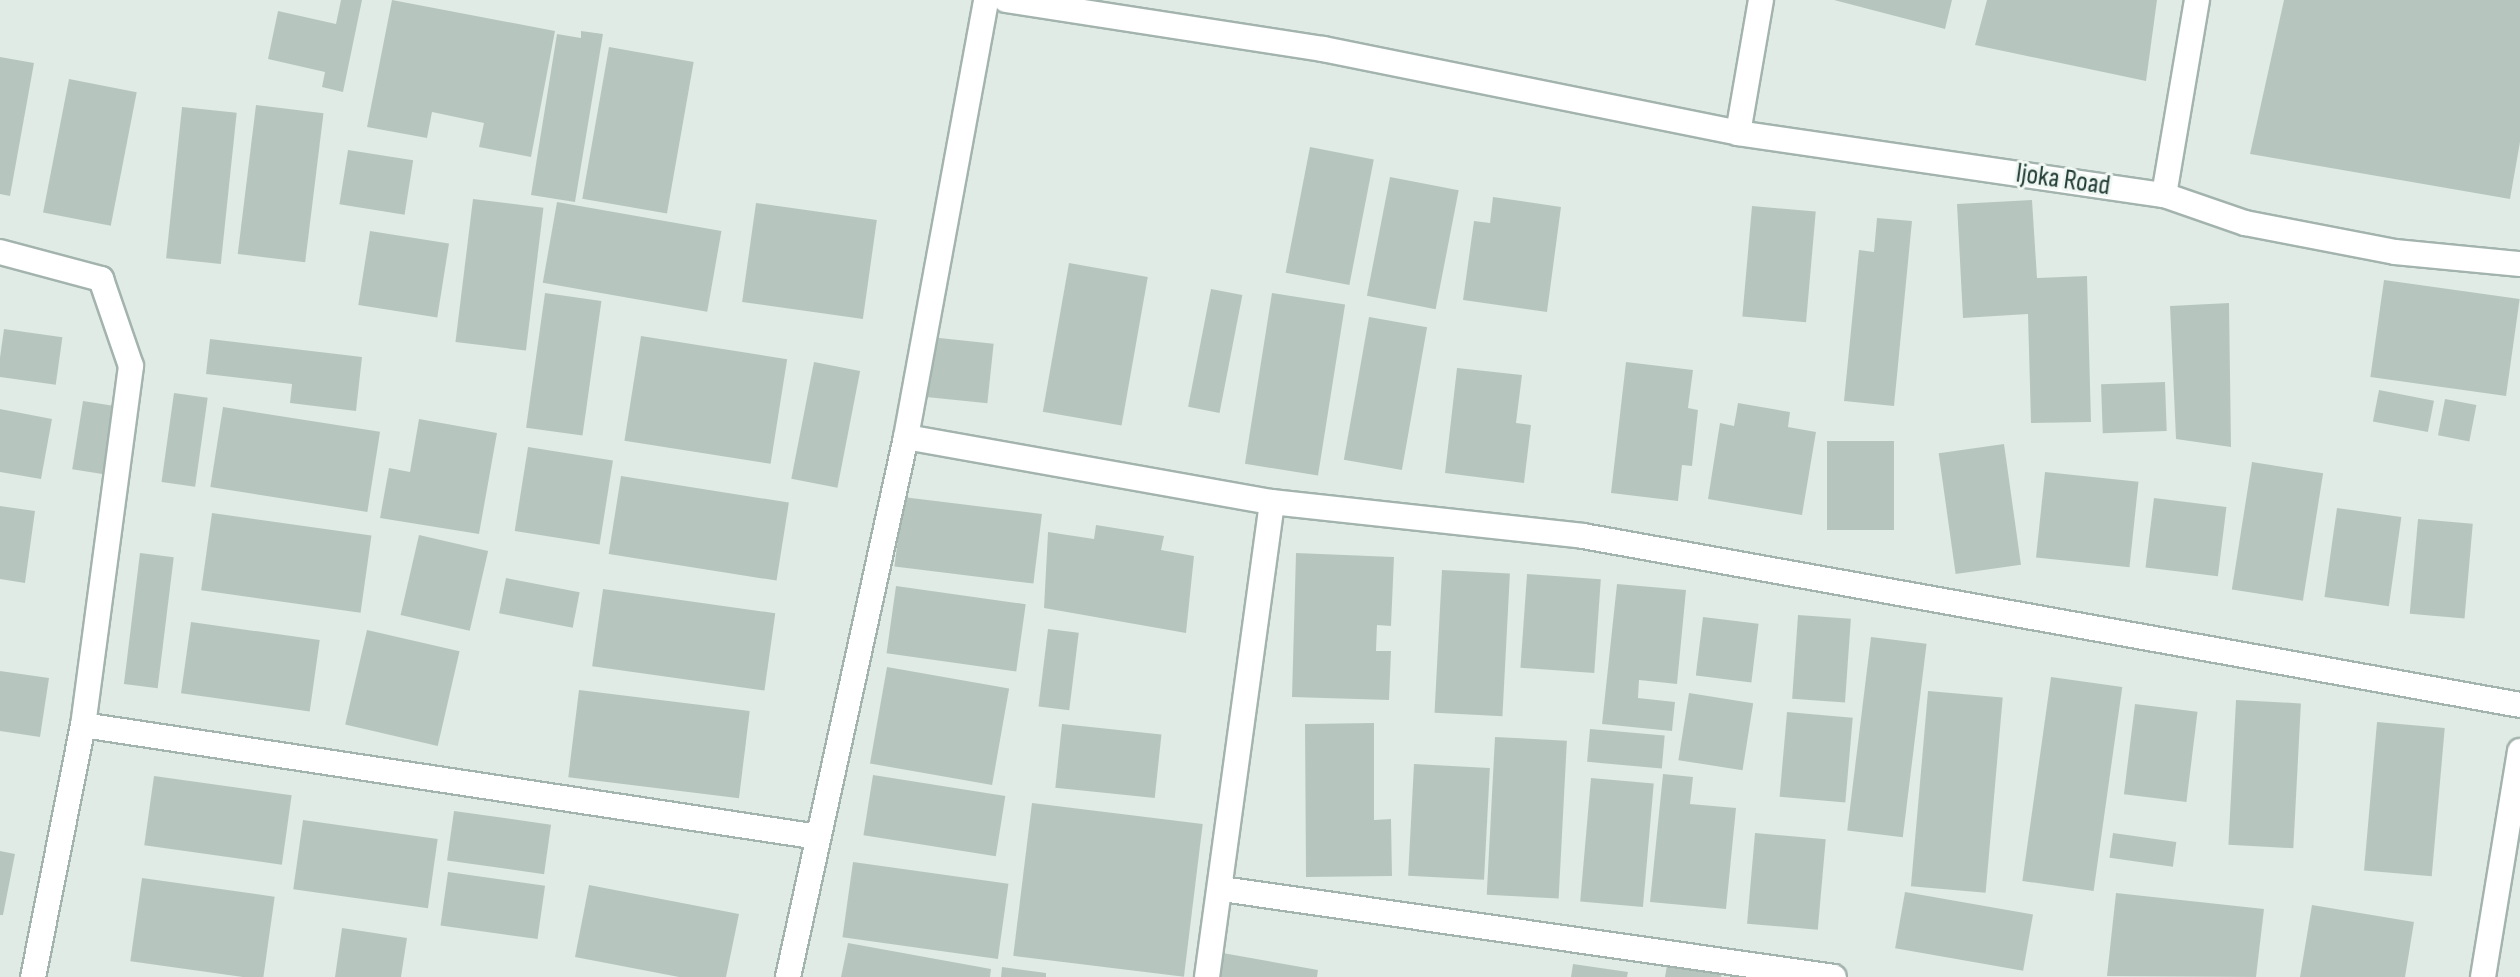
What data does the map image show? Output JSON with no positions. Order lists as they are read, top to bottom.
{
  "streets": {
    "street": ["Ijoka Road"]
  }
}
